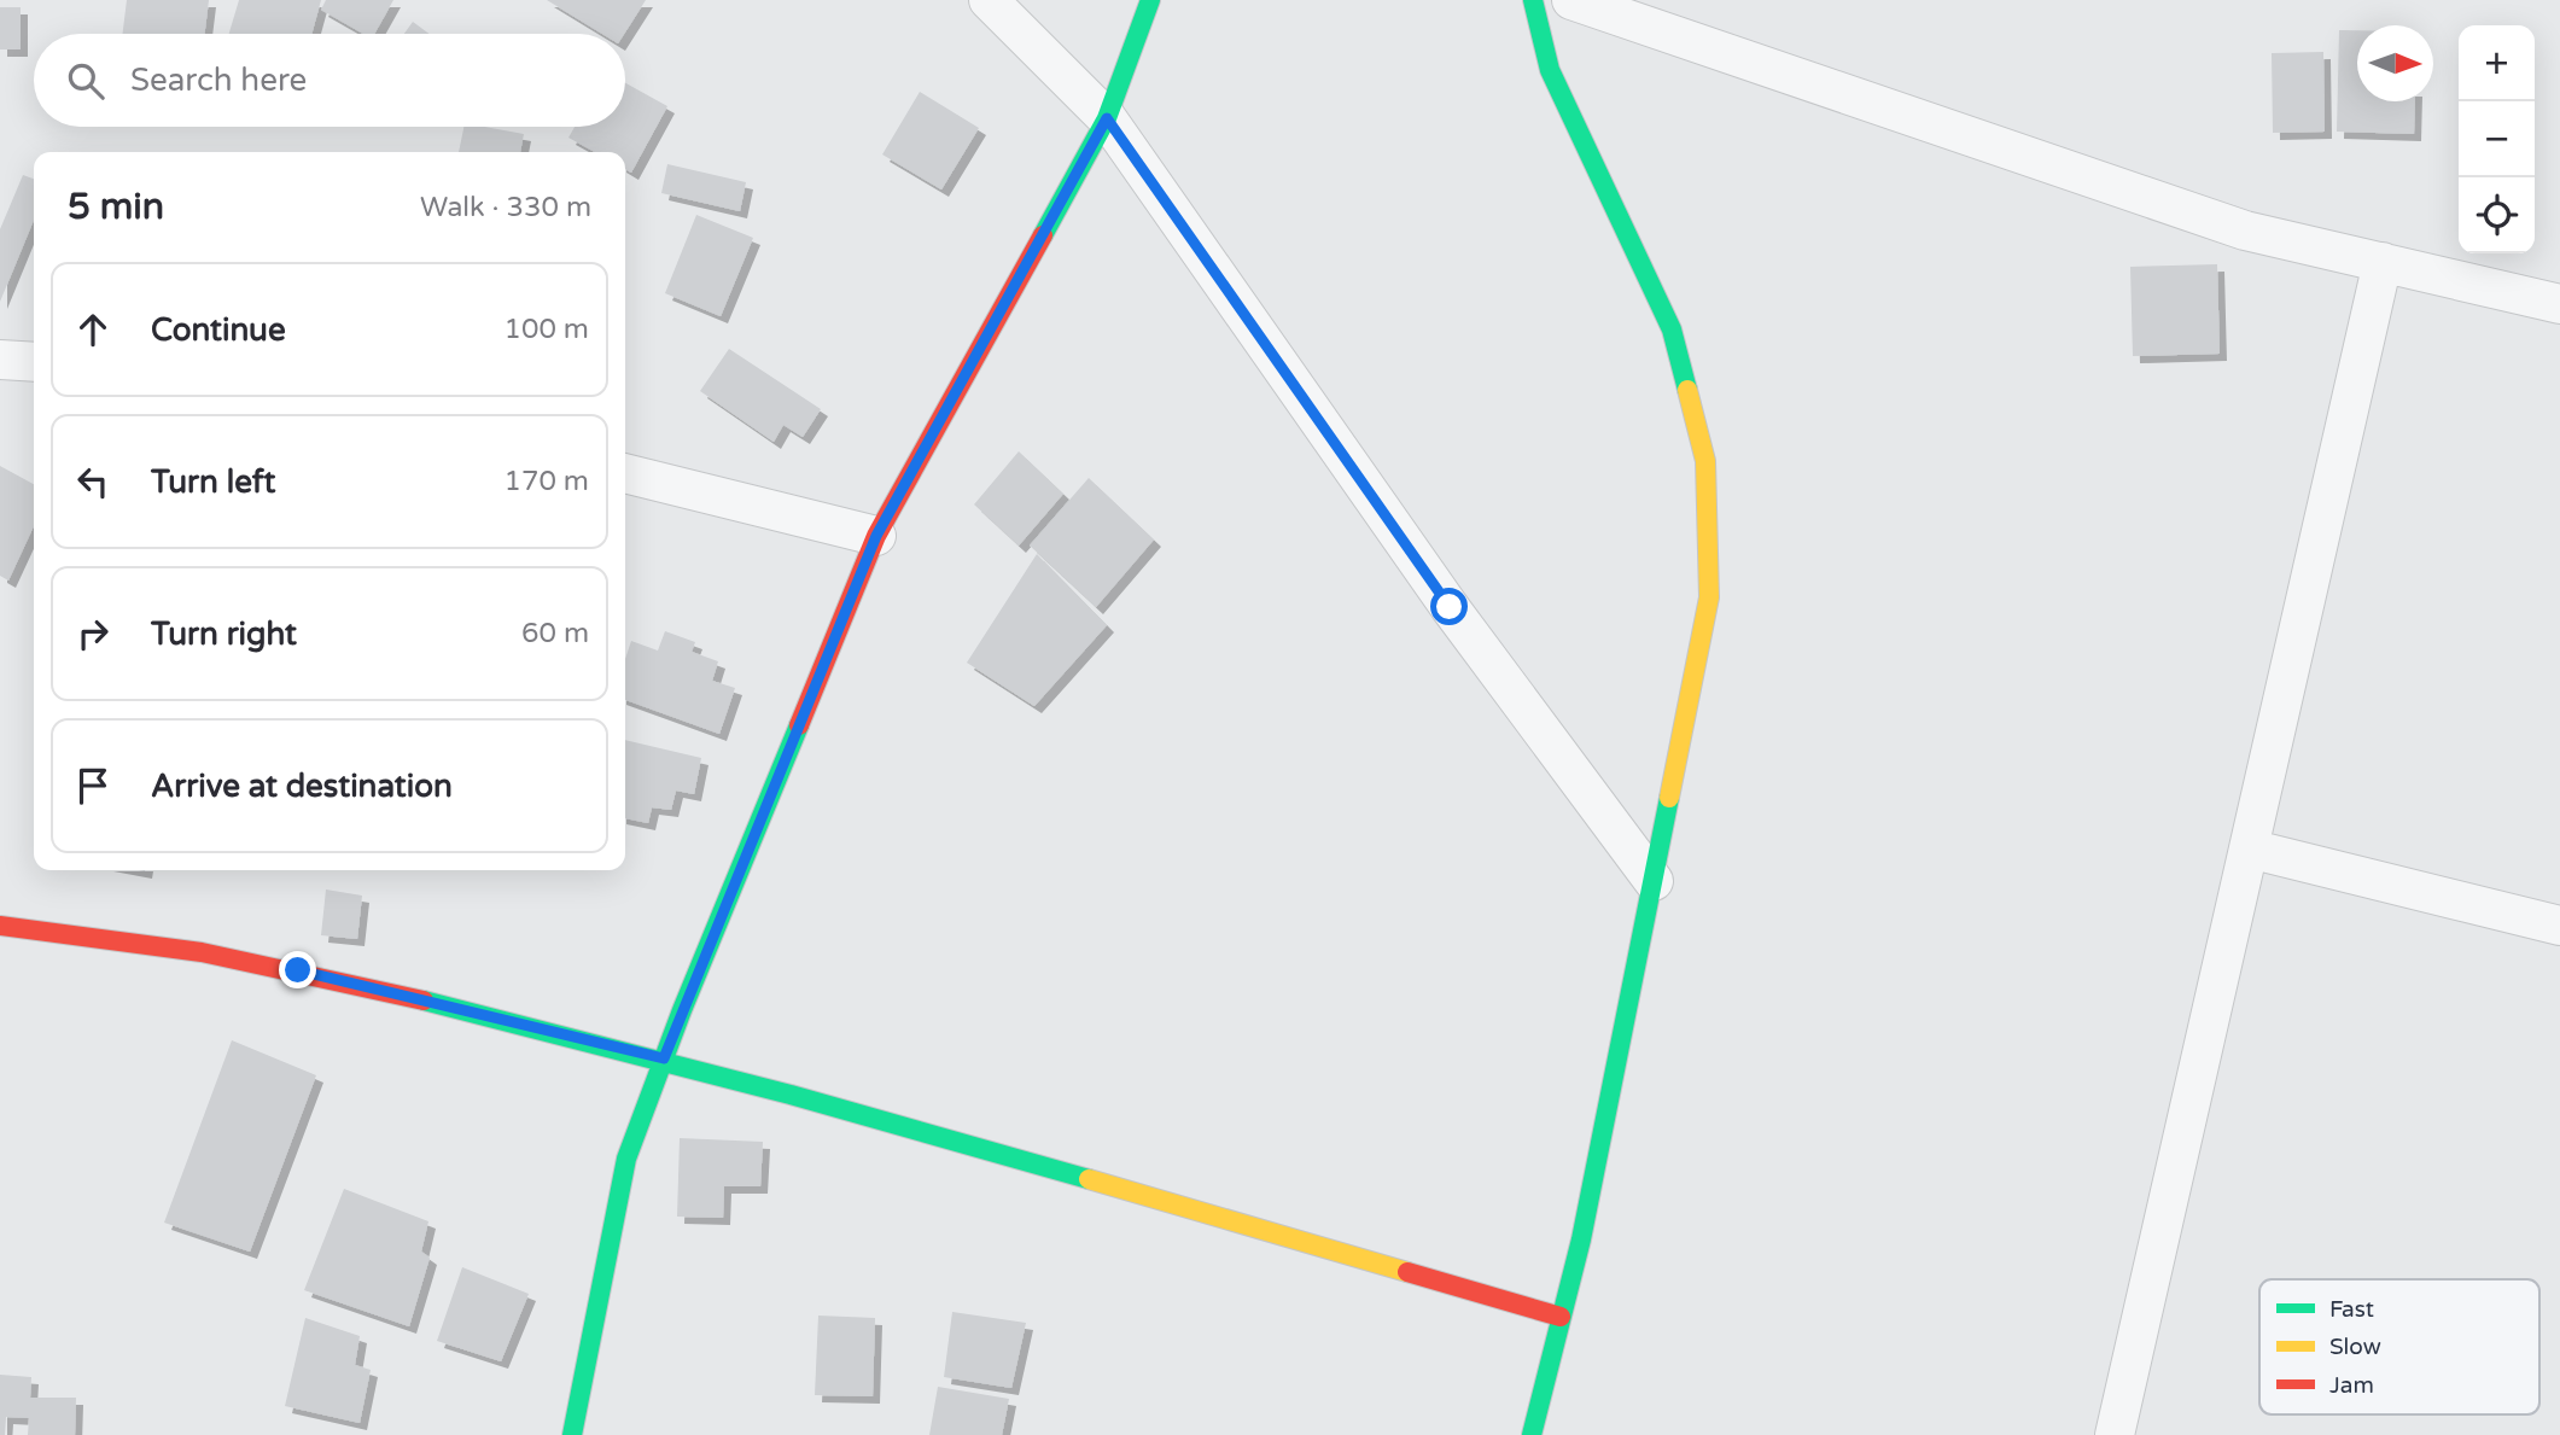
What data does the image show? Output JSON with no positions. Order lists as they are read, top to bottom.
{
  "legend": ["Fast", "Slow", "Jam"],
  "north": "right",
  "page": {
    "map_buttons": ["+", "−"],
    "search": "Search here",
    "heading": ["5 min", "Walk · 330 m"],
    "list": [
      ["Continue", "100 m"],
      ["Turn left", "170 m"],
      ["Turn right", "60 m"],
      "Arrive at destination"
    ]
  }
}
